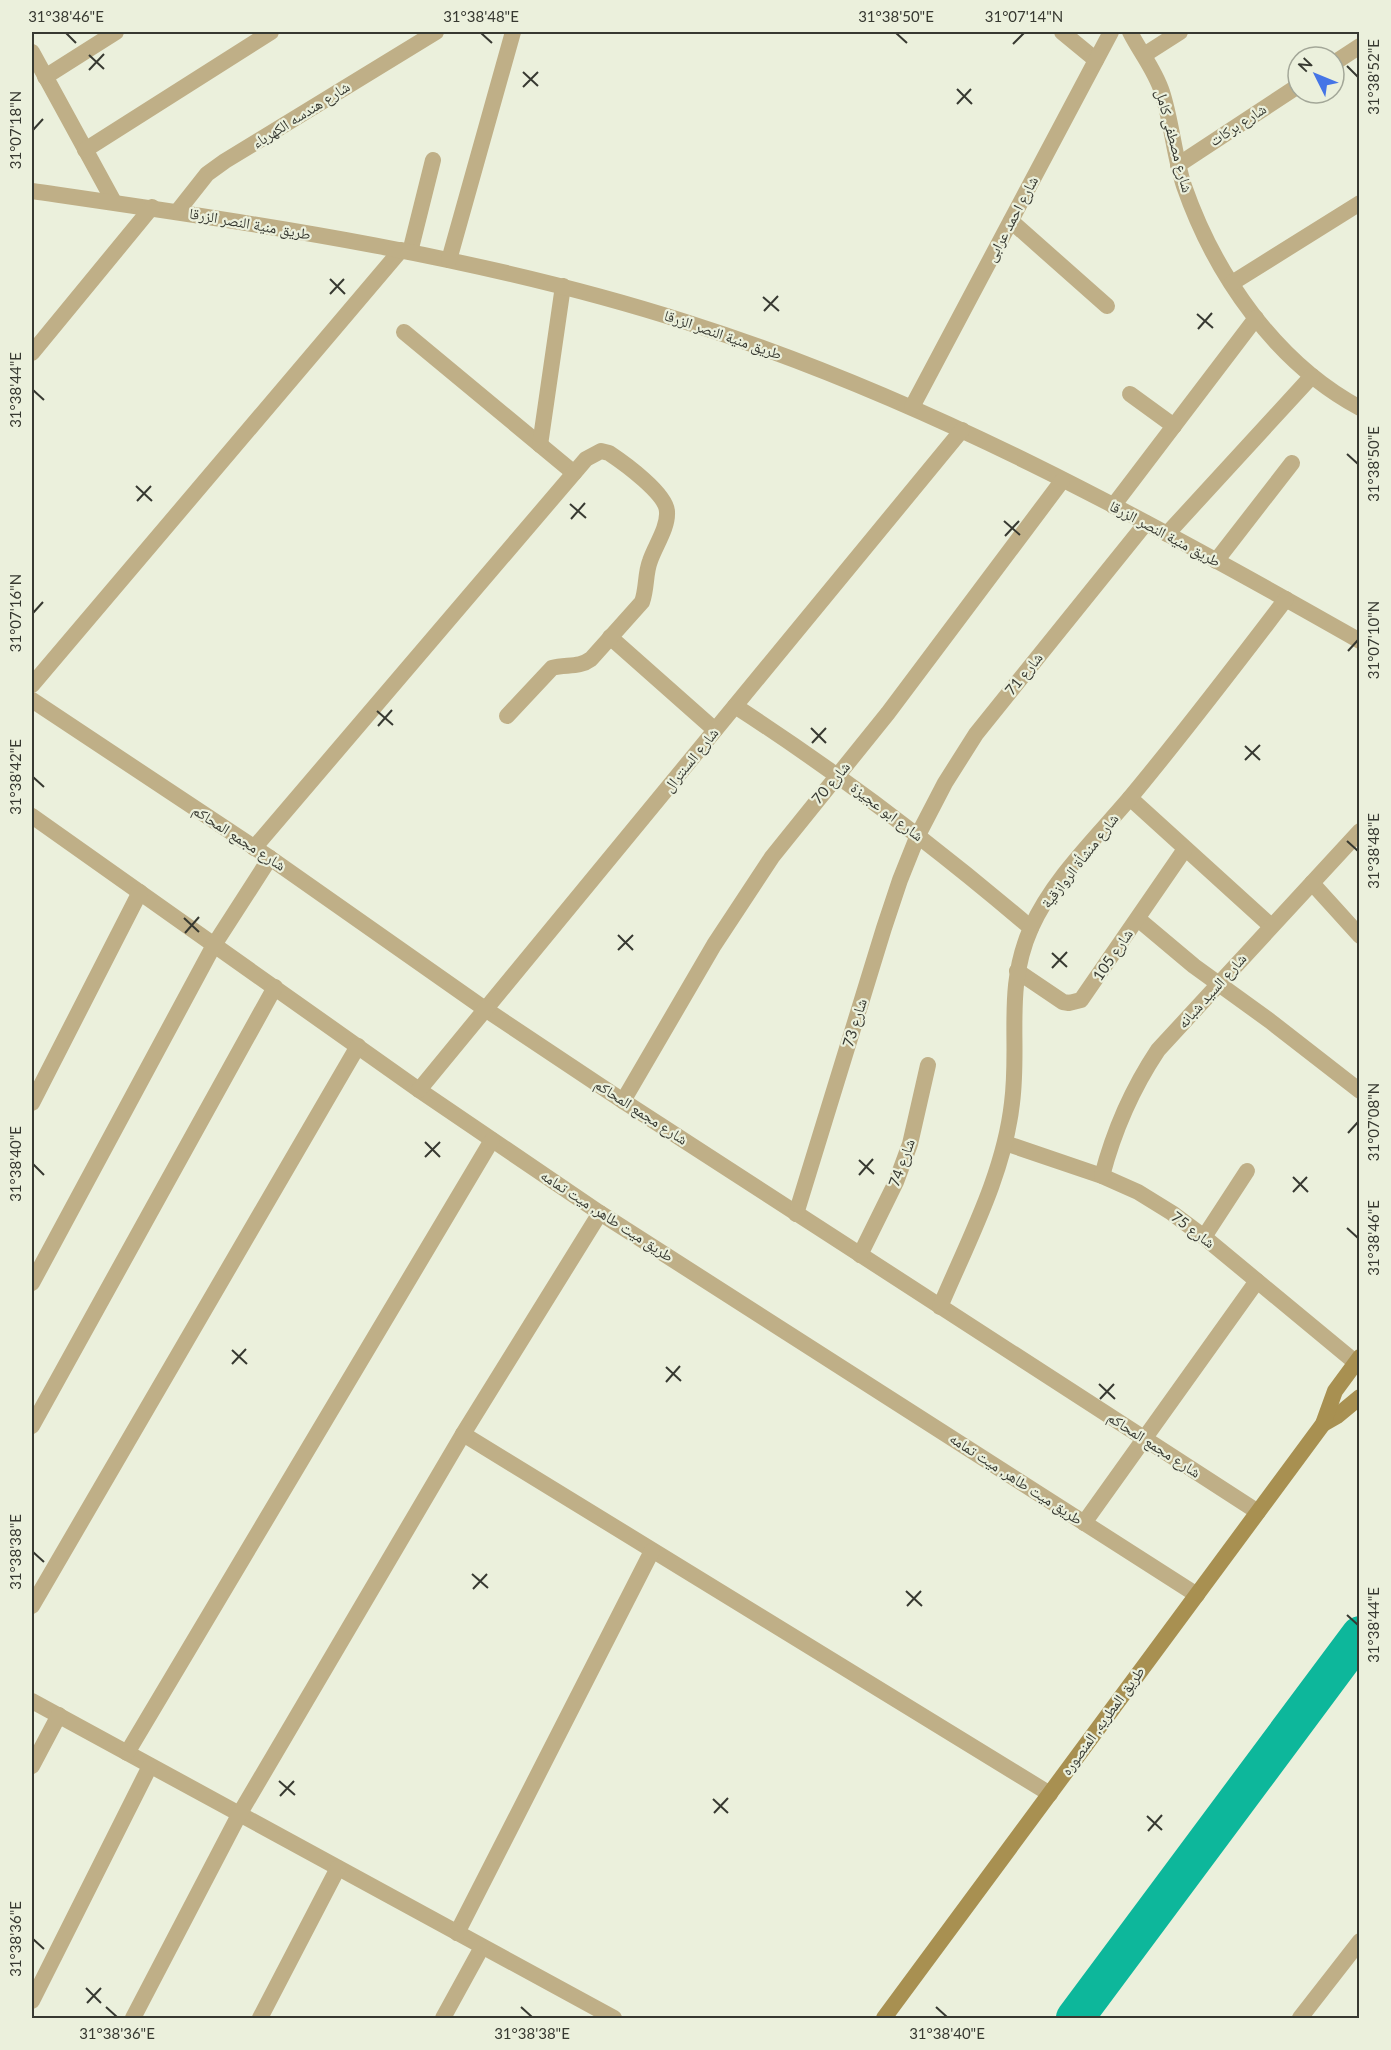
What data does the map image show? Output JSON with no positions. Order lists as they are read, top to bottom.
{
  "streets": {
    "main road": ["طريق المطريه, المنصوره"],
    "street": [
      "شارع هندسه الكهرباء",
      "شارع بركات",
      "شارع مصطفى كامل",
      "شارع احمد عرابى",
      "طريق منية النصر الزرقا",
      "شارع 71",
      "شارع السنترال",
      "شارع 70",
      "شارع ابو عجيزة",
      "شارع مجمع المحاكم",
      "شارع منشأة الروازقية",
      "شارع 105",
      "شارع السيد شبانه",
      "شارع 73",
      "شارع 74",
      "طريق ميت طاهر, ميت تمامه",
      "شارع 75"
    ]
  },
  "crossings": [
    ["شارع هندسه الكهرباء", "طريق منية النصر الزرقا"],
    ["شارع بركات", "شارع مصطفى كامل"],
    ["شارع احمد عرابى", "طريق منية النصر الزرقا"],
    ["طريق منية النصر الزرقا", "شارع 71"],
    ["طريق منية النصر الزرقا", "شارع السنترال"],
    ["طريق منية النصر الزرقا", "شارع 70"],
    ["طريق منية النصر الزرقا", "شارع منشأة الروازقية"],
    ["شارع 71", "شارع ابو عجيزة"],
    ["شارع 71", "شارع 73"],
    ["شارع السنترال", "شارع ابو عجيزة"],
    ["شارع السنترال", "شارع مجمع المحاكم"],
    ["شارع السنترال", "طريق ميت طاهر, ميت تمامه"],
    ["شارع 70", "شارع ابو عجيزة"],
    ["شارع 70", "شارع مجمع المحاكم"],
    ["شارع ابو عجيزة", "شارع منشأة الروازقية"],
    ["شارع ابو عجيزة", "شارع 73"],
    ["شارع مجمع المحاكم", "شارع منشأة الروازقية"],
    ["شارع مجمع المحاكم", "شارع 73"],
    ["شارع مجمع المحاكم", "شارع 74"],
    ["شارع مجمع المحاكم", "طريق المطريه, المنصوره"],
    ["شارع منشأة الروازقية", "شارع 105"],
    ["شارع منشأة الروازقية", "شارع 75"],
    ["شارع السيد شبانه", "شارع 75"],
    ["طريق ميت طاهر, ميت تمامه", "طريق المطريه, المنصوره"],
    ["شارع 75", "طريق المطريه, المنصوره"]
  ],
  "north": "top left",
  "coordinates": [
    "31°38'46\"E",
    "31°38'48\"E",
    "31°38'50\"E",
    "31°07'14\"N",
    "31°38'52\"E",
    "31°07'18\"N",
    "31°38'44\"E",
    "31°07'16\"N",
    "31°07'10\"N",
    "31°38'42\"E",
    "31°07'08\"N",
    "31°38'40\"E",
    "31°38'38\"E",
    "31°38'36\"E"
  ]
}
